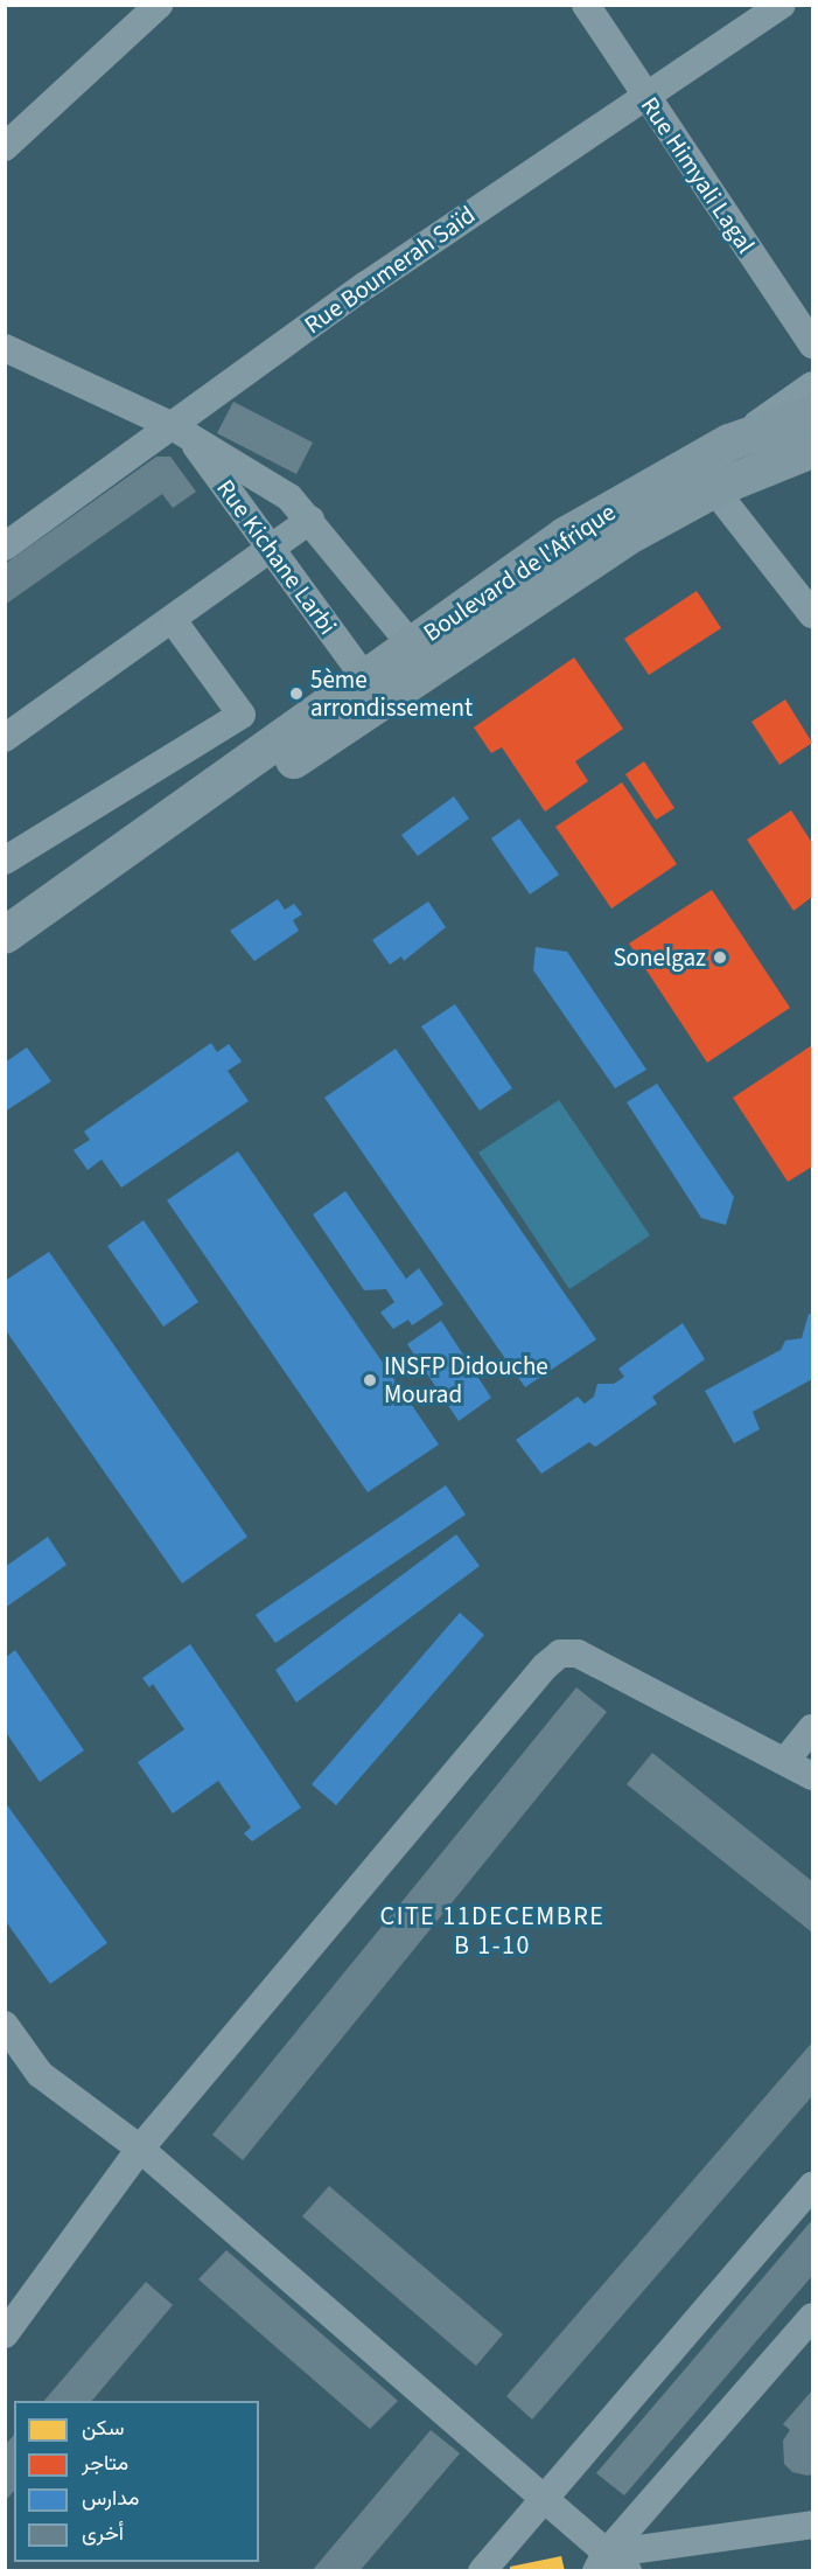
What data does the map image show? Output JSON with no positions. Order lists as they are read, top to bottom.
{
  "streets": {
    "main road": ["Boulevard de l'Afrique"],
    "street": ["Rue Himyali Lagal", "Rue Boumerah Saïd", "Rue Kichane Larbi"]
  },
  "crossings": [
    ["Rue Himyali Lagal", "Rue Boumerah Saïd"],
    ["Rue Boumerah Saïd", "Rue Kichane Larbi"],
    ["Rue Kichane Larbi", "Boulevard de l'Afrique"]
  ],
  "districts": ["CITE 11DECEMBRE B 1-10"],
  "places": ["5ème arrondissement", "Sonelgaz", "INSFP Didouche Mourad"],
  "legend": [
    "سكن",
    "متاجر",
    "مدارس",
    "أخرى"
  ]
}
